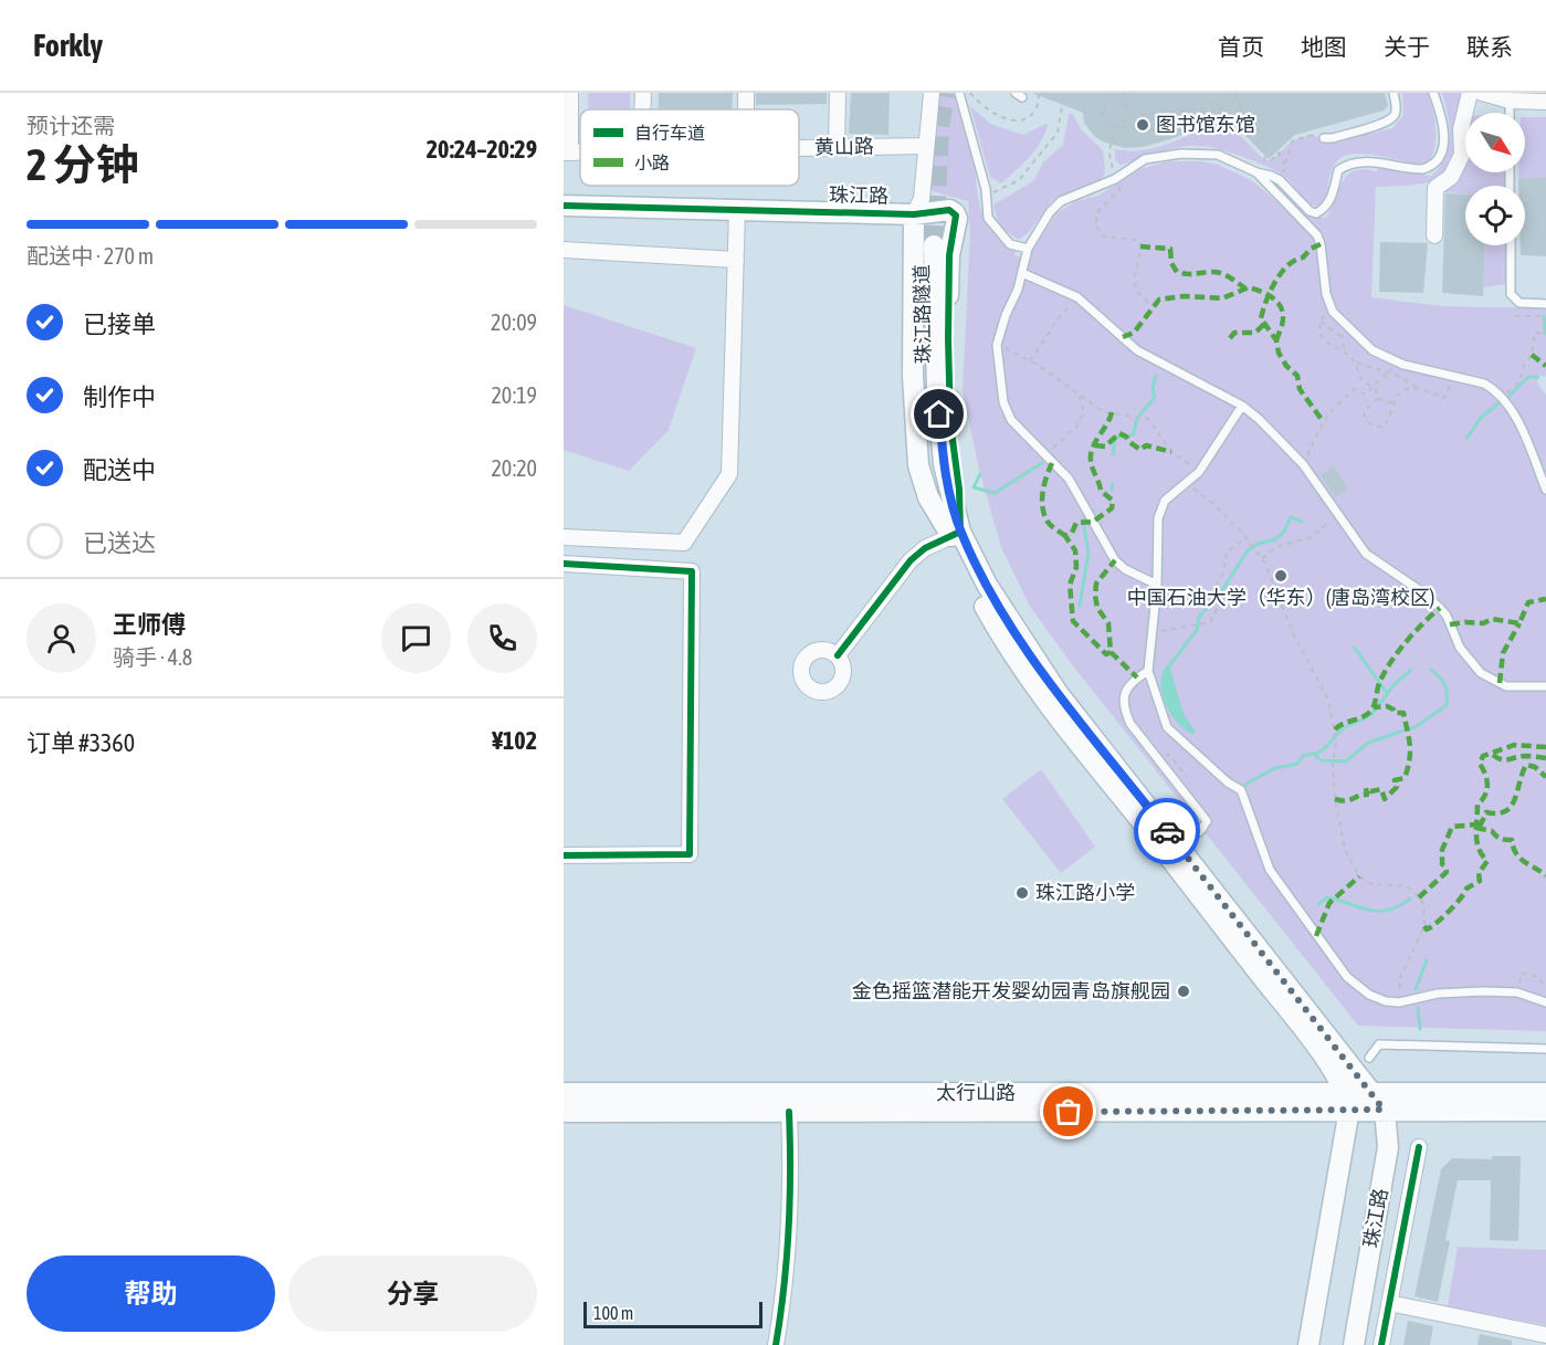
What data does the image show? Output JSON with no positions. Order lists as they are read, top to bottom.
{
  "streets": {
    "main road": ["珠江路", "珠江路隧道", "太行山路"],
    "street": ["黄山路"]
  },
  "crossings": [
    ["珠江路", "珠江路隧道"],
    ["珠江路", "太行山路"]
  ],
  "places": [
    "图书馆东馆",
    "中国石油大学（华东）(唐岛湾校区)",
    "珠江路小学",
    "金色摇篮潜能开发婴幼园青岛旗舰园"
  ],
  "legend": ["自行车道", "小路"],
  "scale_bar": "100 m",
  "north": "bottom right",
  "page": {
    "header": "Forkly",
    "nav": [
      "首页",
      "地图",
      "关于",
      "联系"
    ],
    "heading": ["2 分钟", "预计还需", "20:24–20:29"],
    "panel": [
      "王师傅",
      "骑手 · 4.8",
      "订单 #3360",
      "¥102"
    ],
    "bar": "配送中 · 270 m",
    "list": [
      ["已接单", "20:09"],
      ["制作中", "20:19"],
      ["配送中", "20:20"],
      "已送达"
    ],
    "buttons": ["帮助", "分享"],
    "scale": "100 m"
  }
}
